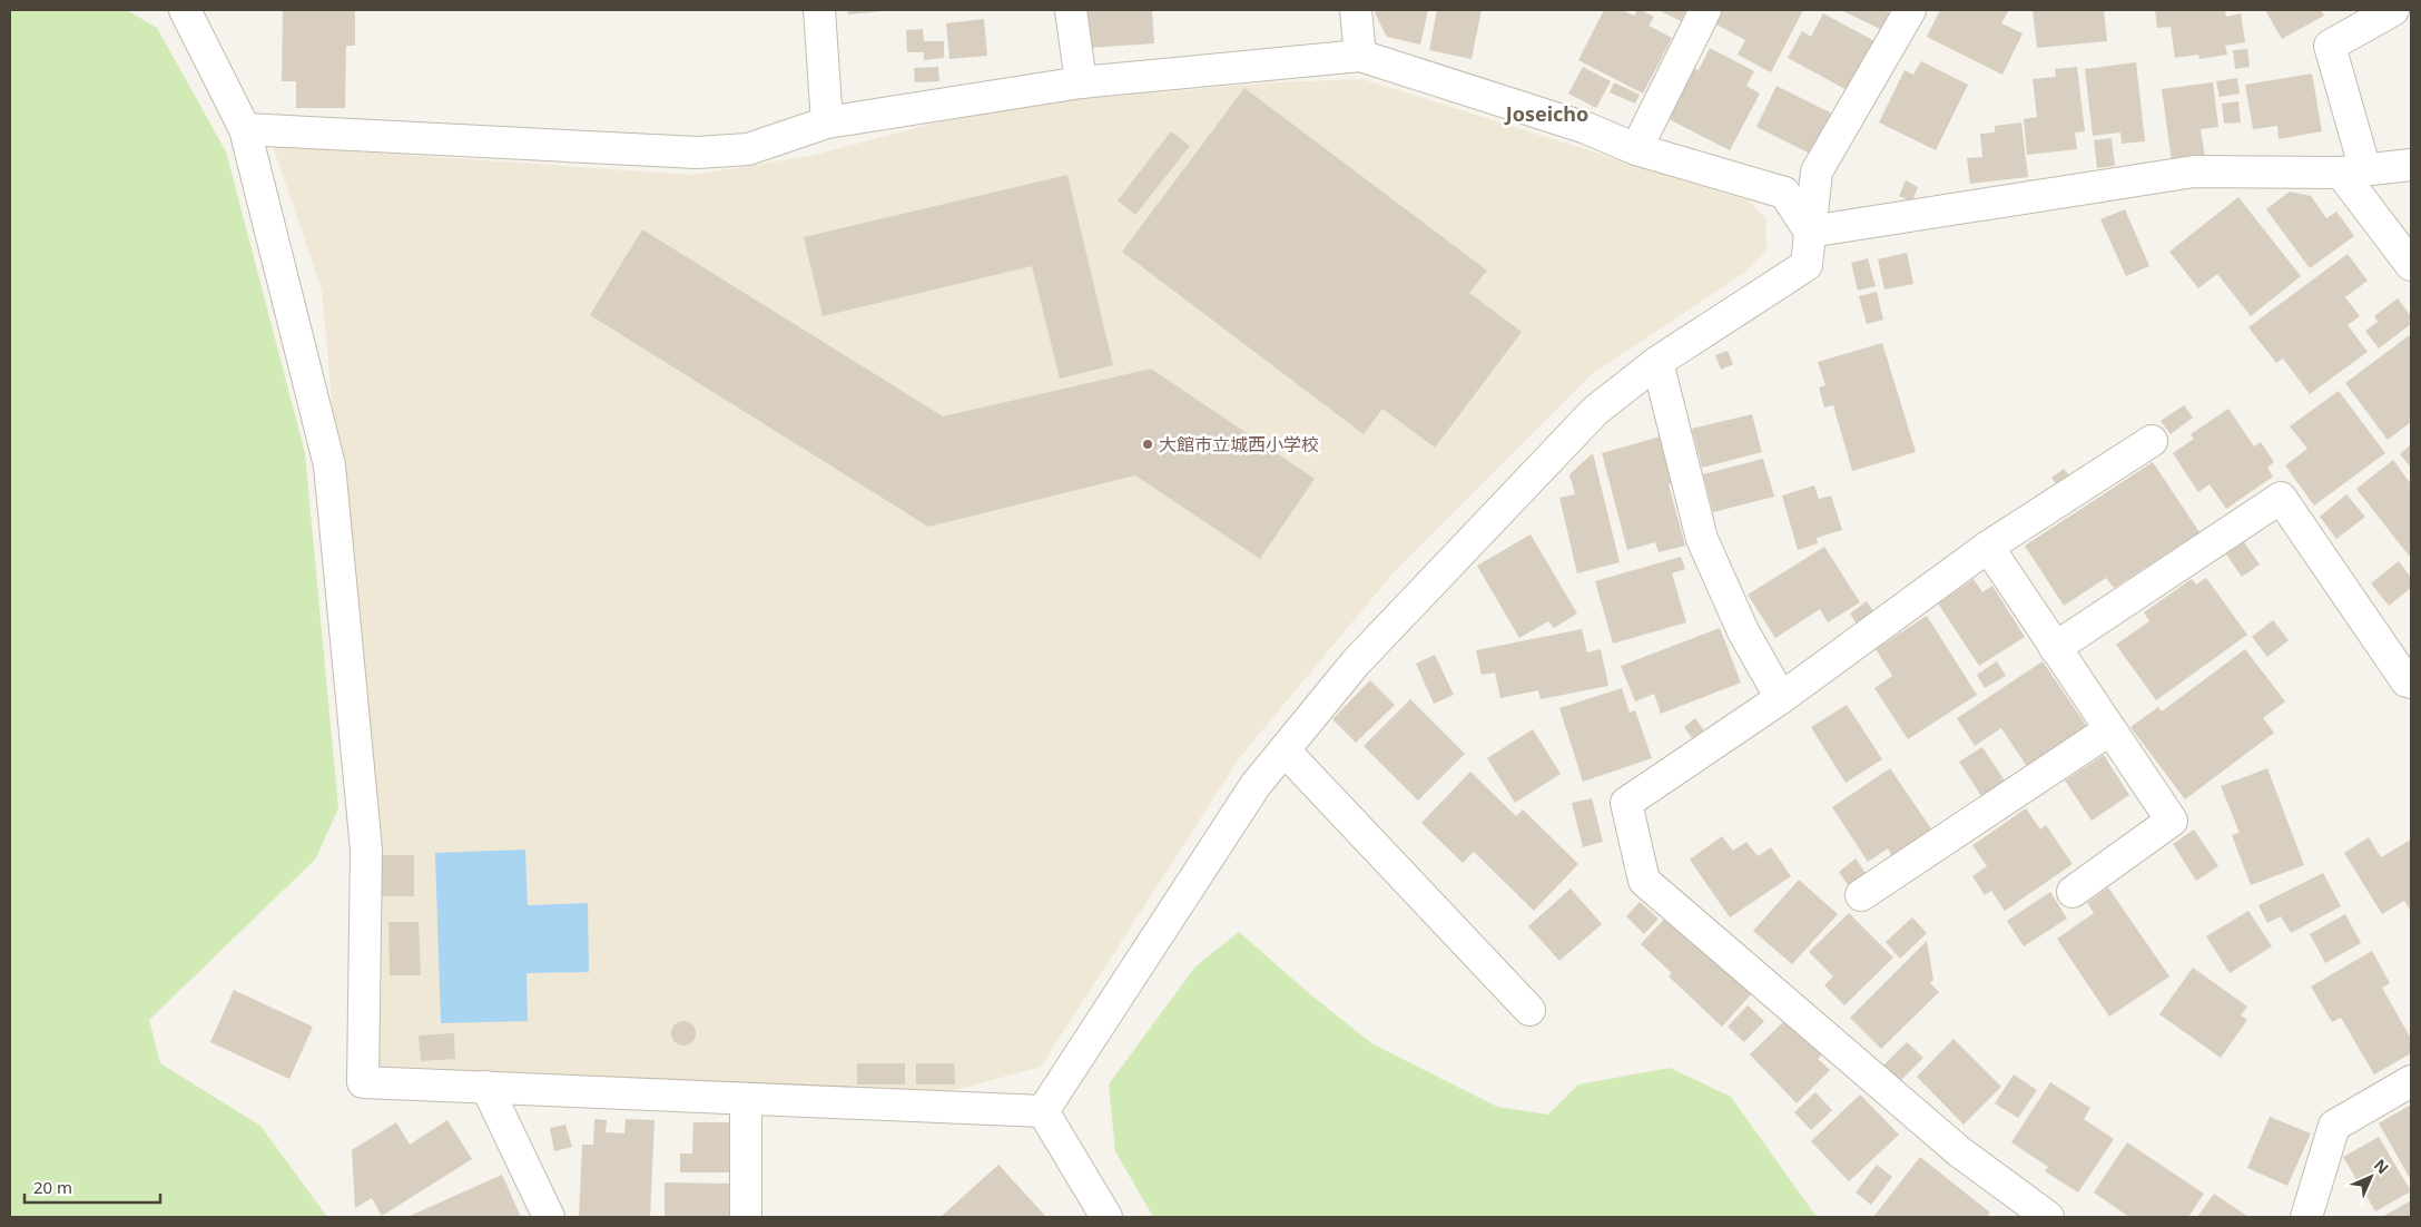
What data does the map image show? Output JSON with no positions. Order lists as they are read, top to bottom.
{
  "districts": ["Joseicho"],
  "places": ["大館市立城西小学校"],
  "scale_bar": "20 m",
  "north": "top right"
}
